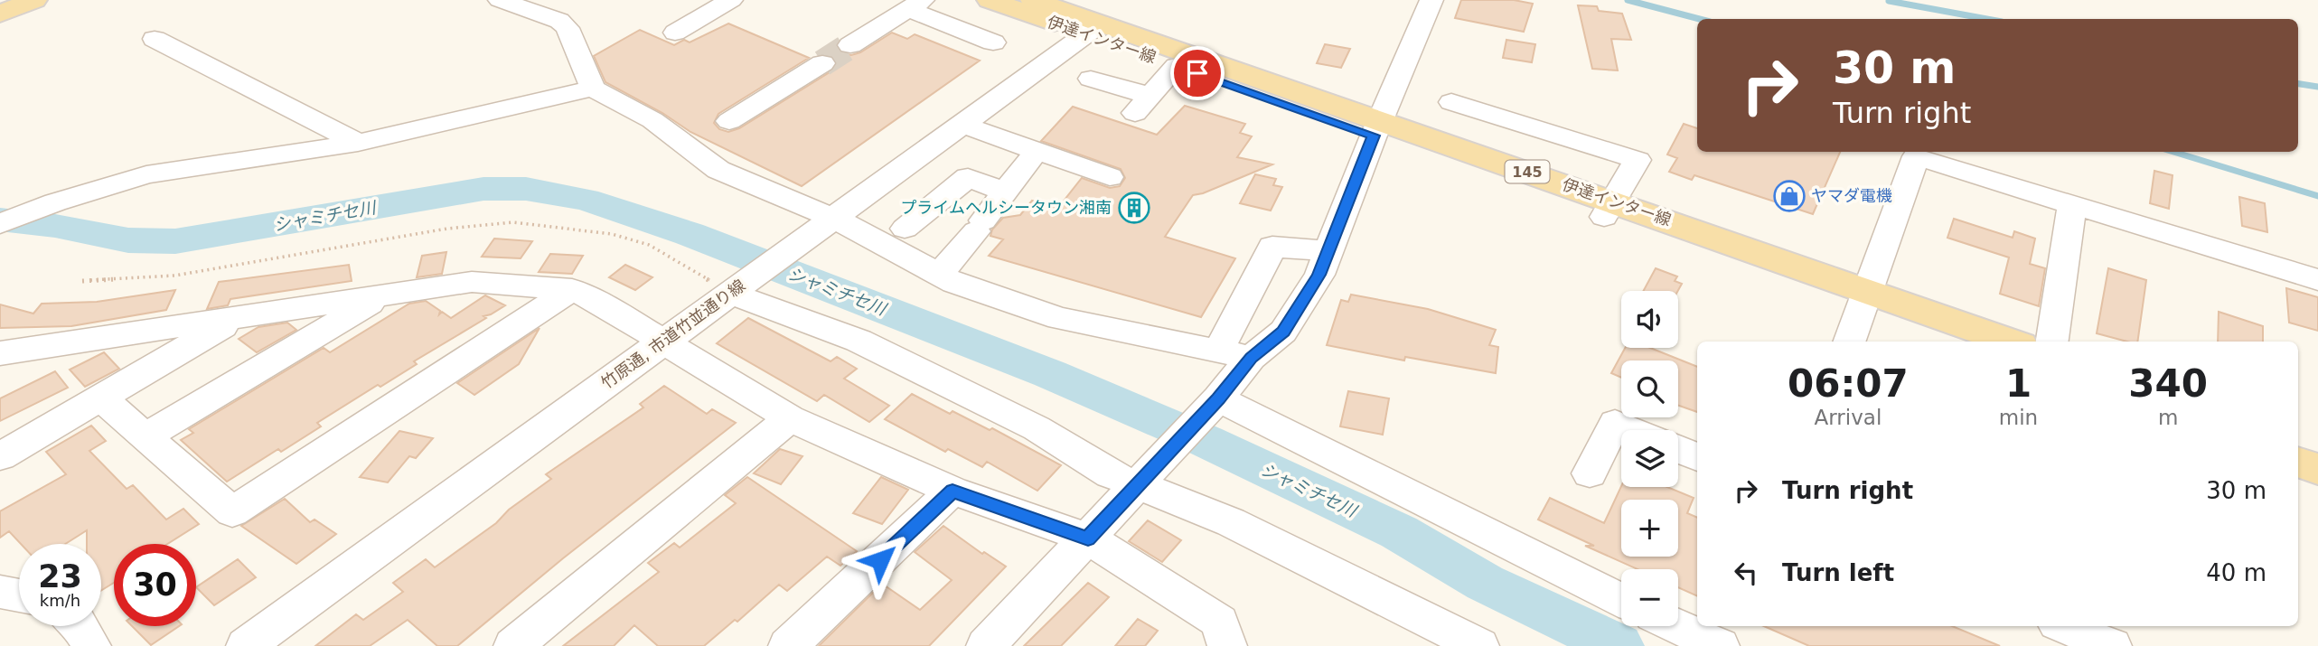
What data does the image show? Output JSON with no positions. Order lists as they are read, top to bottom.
{
  "streets": {
    "main road": ["伊達インター線", "145"],
    "street": ["竹原通, 市道竹並通り線"]
  },
  "crossings": [
    ["伊達インター線", "竹原通, 市道竹並通り線"]
  ],
  "water": ["シャミチセ川"],
  "places": {
    "shop": ["ヤマダ電機"],
    "building": ["プライムヘルシータウン湘南"]
  },
  "page": {
    "turn": ["30 m", "Turn right"],
    "map_buttons": ["+", "−"],
    "eta": [
      "06:07",
      "Arrival",
      "1",
      "min",
      "340",
      "m"
    ],
    "list": [
      {
        "name": "Turn right",
        "value": "30 m"
      },
      {
        "name": "Turn left",
        "value": "40 m"
      }
    ],
    "speed": "23 km/h",
    "limit": "30"
  }
}
